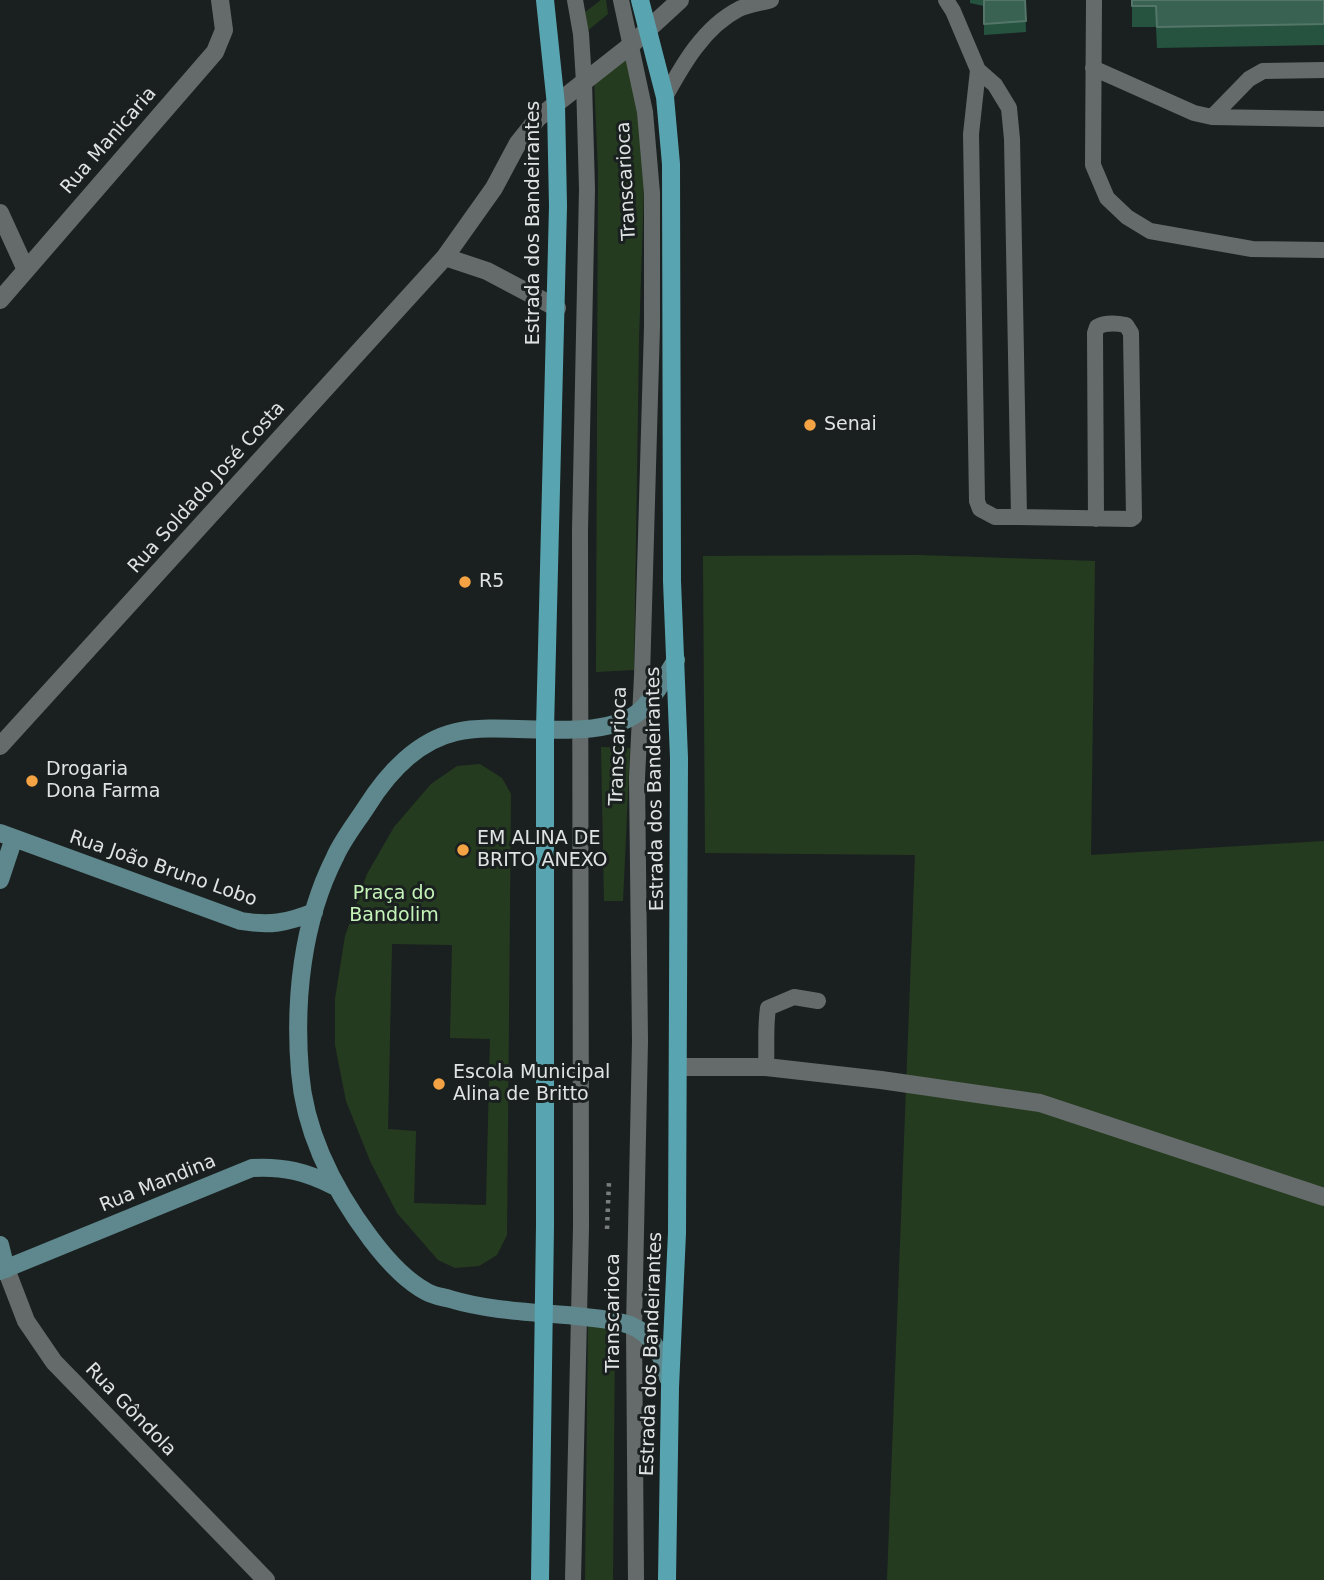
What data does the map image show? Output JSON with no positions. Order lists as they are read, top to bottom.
{
  "streets": {
    "main road": ["Estrada dos Bandeirantes"],
    "street": [
      "Rua Manicaria",
      "Rua Soldado José Costa",
      "Rua João Bruno Lobo",
      "Rua Mandina",
      "Rua Gôndola"
    ],
    "lane": ["Transcarioca"]
  },
  "crossings": [
    ["Transcarioca", "Rua Soldado José Costa"],
    ["Estrada dos Bandeirantes", "Rua Soldado José Costa"],
    ["Rua Mandina", "Rua Gôndola"]
  ],
  "parks": ["Praça do Bandolim"],
  "places": [
    "Senai",
    "R5",
    "Drogaria Dona Farma",
    "EM ALINA DE BRITO ANEXO",
    "Escola Municipal Alina de Britto"
  ]
}
